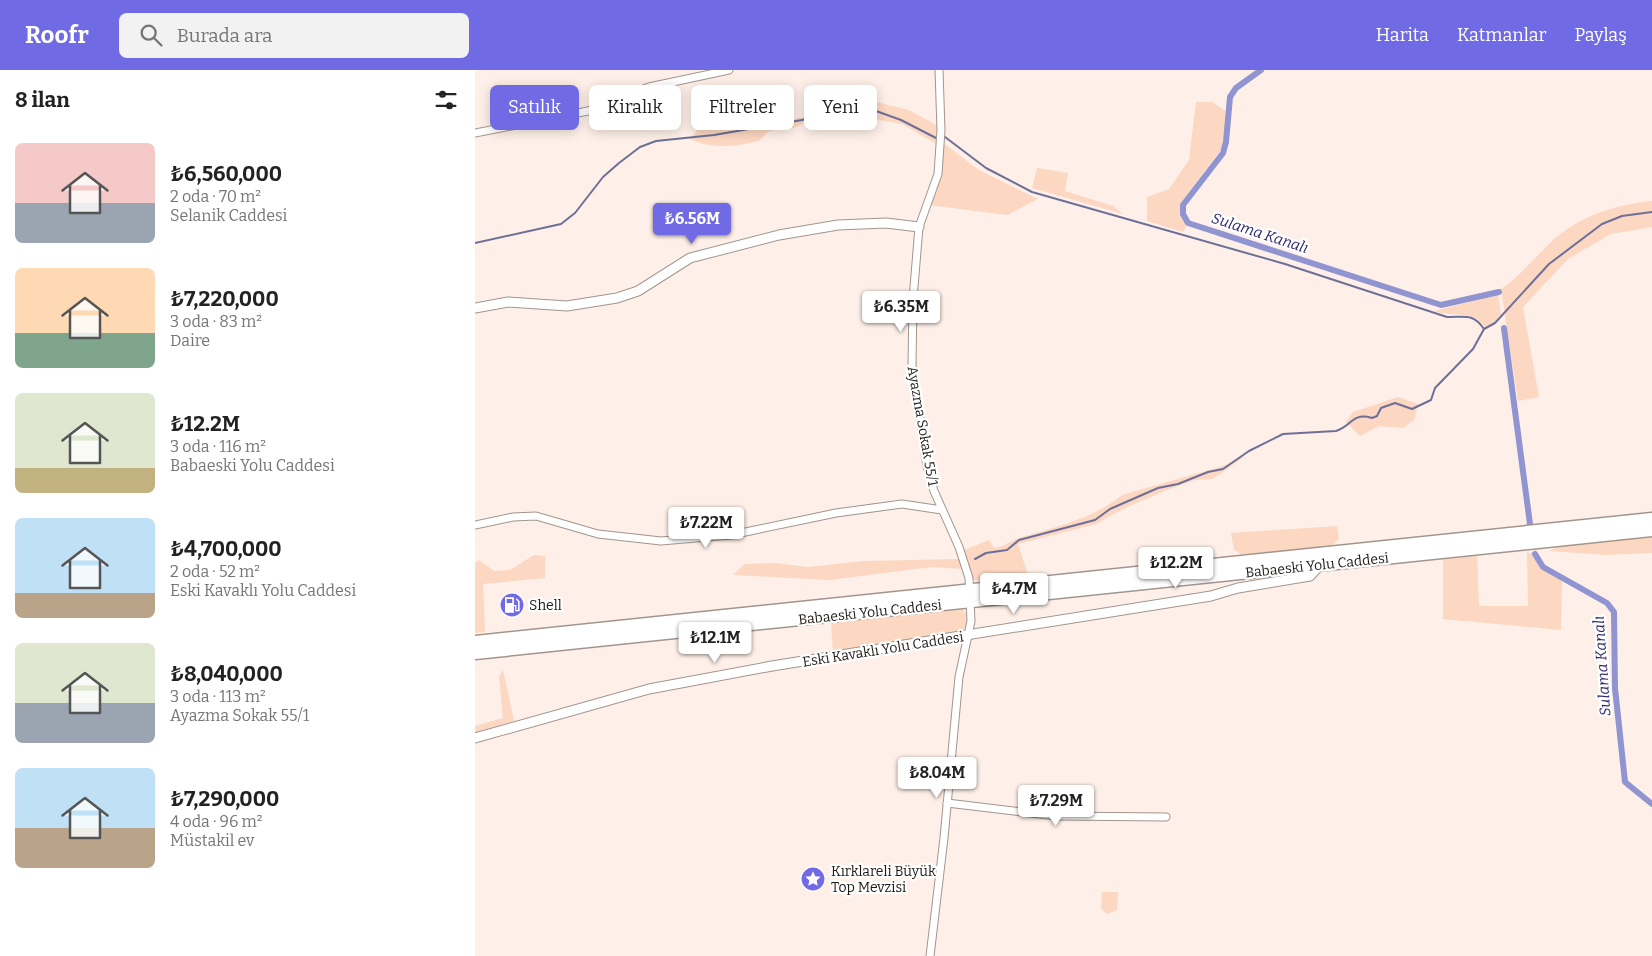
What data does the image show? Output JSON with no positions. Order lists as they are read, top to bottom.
{
  "streets": {
    "highway": ["Babaeski Yolu Caddesi"],
    "street": ["Ayazma Sokak 55/1", "Eski Kavaklı Yolu Caddesi"]
  },
  "crossings": [
    ["Ayazma Sokak 55/1", "Babaeski Yolu Caddesi"],
    ["Ayazma Sokak 55/1", "Eski Kavaklı Yolu Caddesi"],
    ["Babaeski Yolu Caddesi", "Eski Kavaklı Yolu Caddesi"]
  ],
  "water": ["Sulama Kanalı"],
  "places": {
    "fuel station": ["Shell"],
    "place": ["Kırklareli Büyük Top Mevzisi"]
  },
  "page": {
    "header": "Roofr",
    "search": "Burada ara",
    "nav": ["Harita", "Katmanlar", "Paylaş"],
    "heading": "8 ilan",
    "chip": [
      "Satılık",
      "Kiralık",
      "Filtreler",
      "Yeni"
    ],
    "list": [
      {
        "name": "₺6,560,000",
        "note": "2 oda · 70 m² · Selanik Caddesi"
      },
      {
        "name": "₺7,220,000",
        "note": "3 oda · 83 m² · Daire"
      },
      {
        "name": "₺12.2M",
        "note": "3 oda · 116 m² · Babaeski Yolu Caddesi"
      },
      {
        "name": "₺4,700,000",
        "note": "2 oda · 52 m² · Eski Kavaklı Yolu Caddesi"
      },
      {
        "name": "₺8,040,000",
        "note": "3 oda · 113 m² · Ayazma Sokak 55/1"
      },
      {
        "name": "₺7,290,000",
        "note": "4 oda · 96 m² · Müstakil ev"
      }
    ],
    "price": [
      "₺6.56M",
      "₺6.35M",
      "₺7.22M",
      "₺12.2M",
      "₺4.7M",
      "₺12.1M",
      "₺8.04M",
      "₺7.29M"
    ]
  }
}
